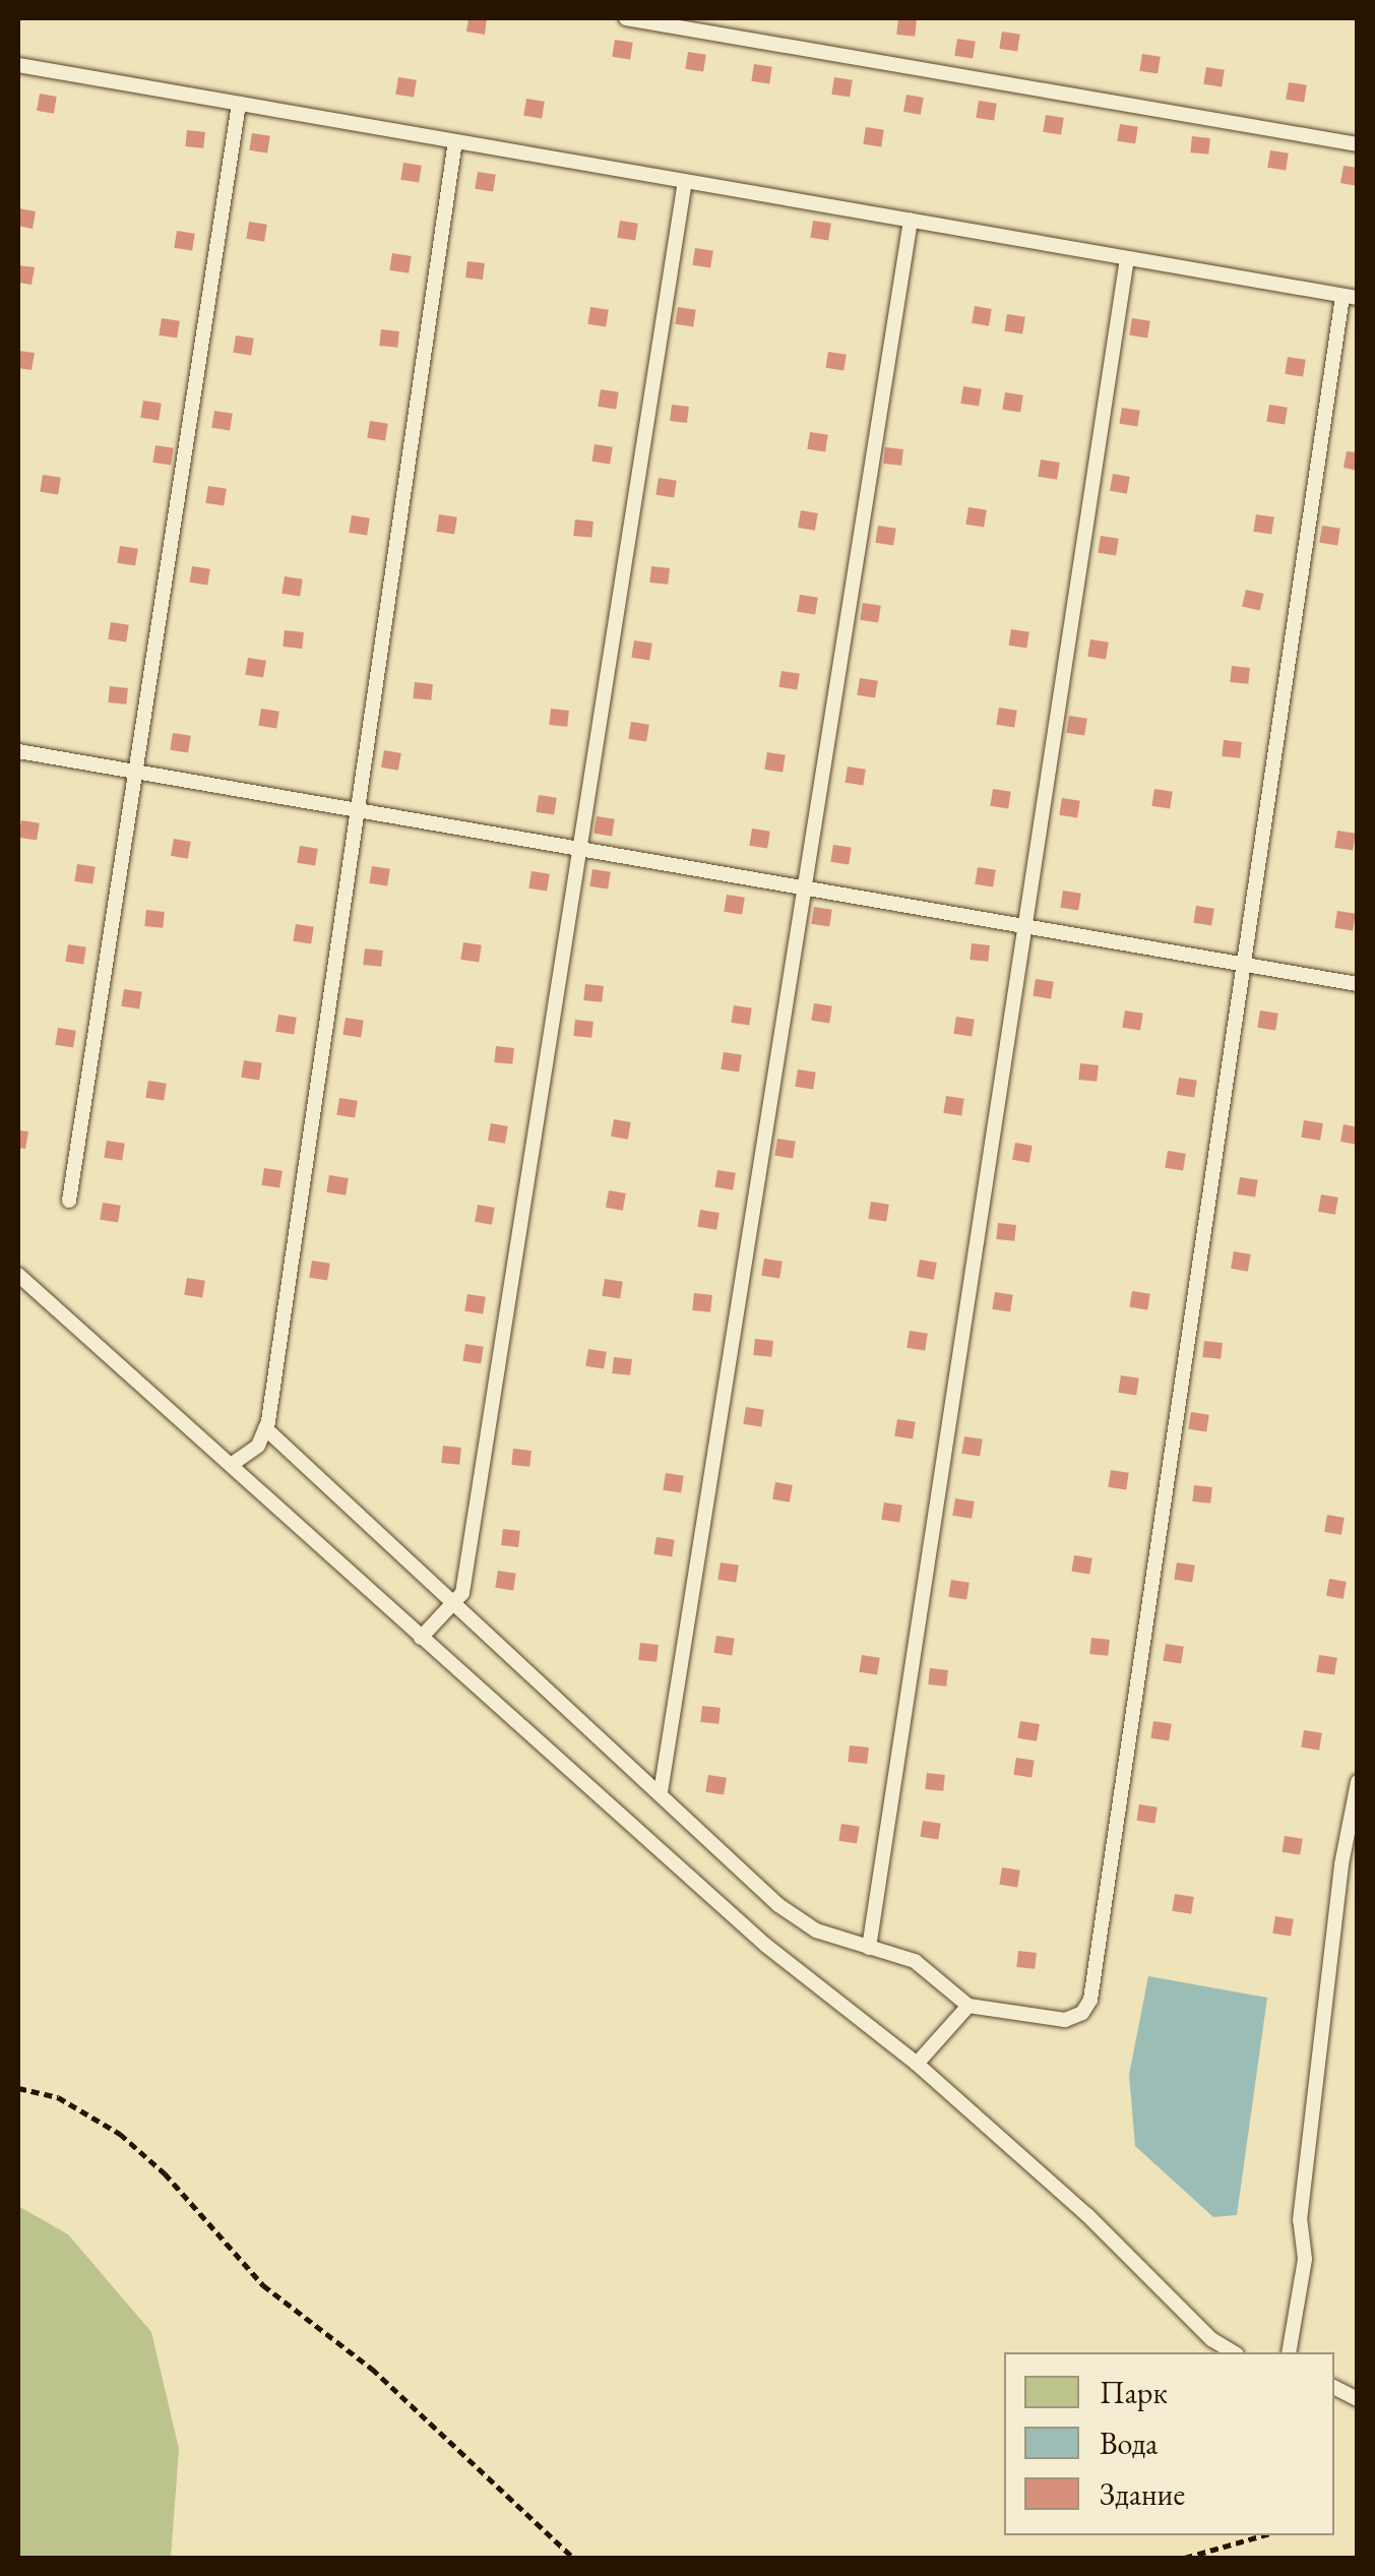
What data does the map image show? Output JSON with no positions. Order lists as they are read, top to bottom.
{
  "legend": ["Парк", "Вода", "Здание"]
}
